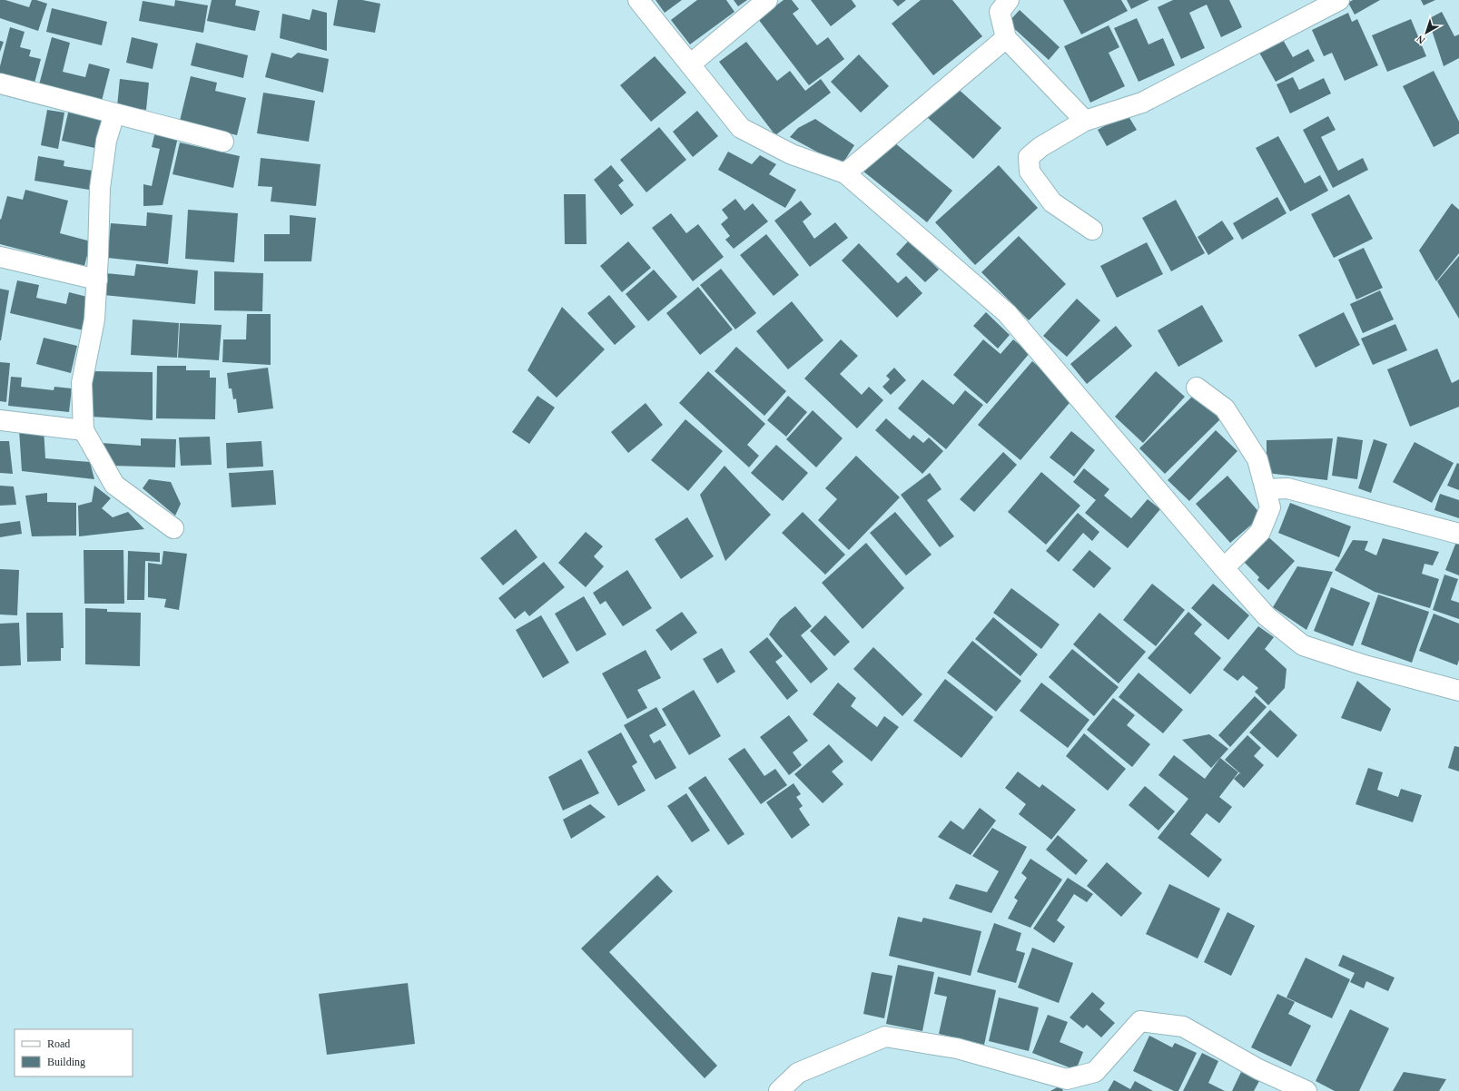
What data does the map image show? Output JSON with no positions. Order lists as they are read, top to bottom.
{
  "legend": ["Road", "Building"],
  "north": "bottom left"
}
